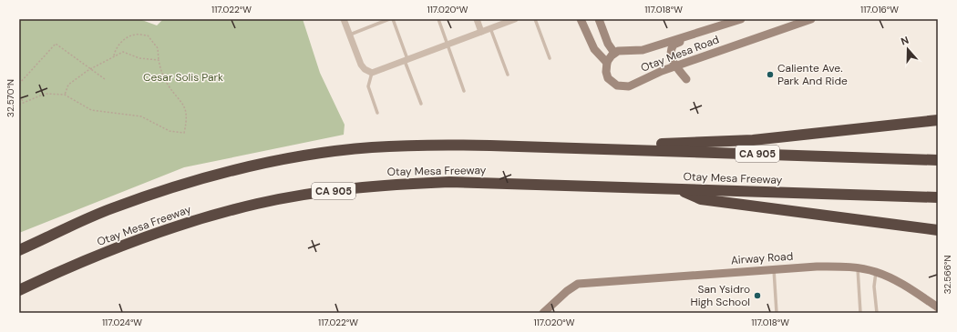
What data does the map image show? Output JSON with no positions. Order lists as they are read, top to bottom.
{
  "streets": {
    "highway": ["CA 905", "Otay Mesa Freeway"],
    "street": ["Otay Mesa Road", "Airway Road"]
  },
  "parks": ["Cesar Solis Park"],
  "places": ["Caliente Ave. Park And Ride", "San Ysidro High School"],
  "north": "top",
  "coordinates": [
    "117.022°W",
    "117.020°W",
    "117.018°W",
    "117.016°W",
    "32.570°N",
    "32.566°N",
    "117.024°W"
  ]
}
